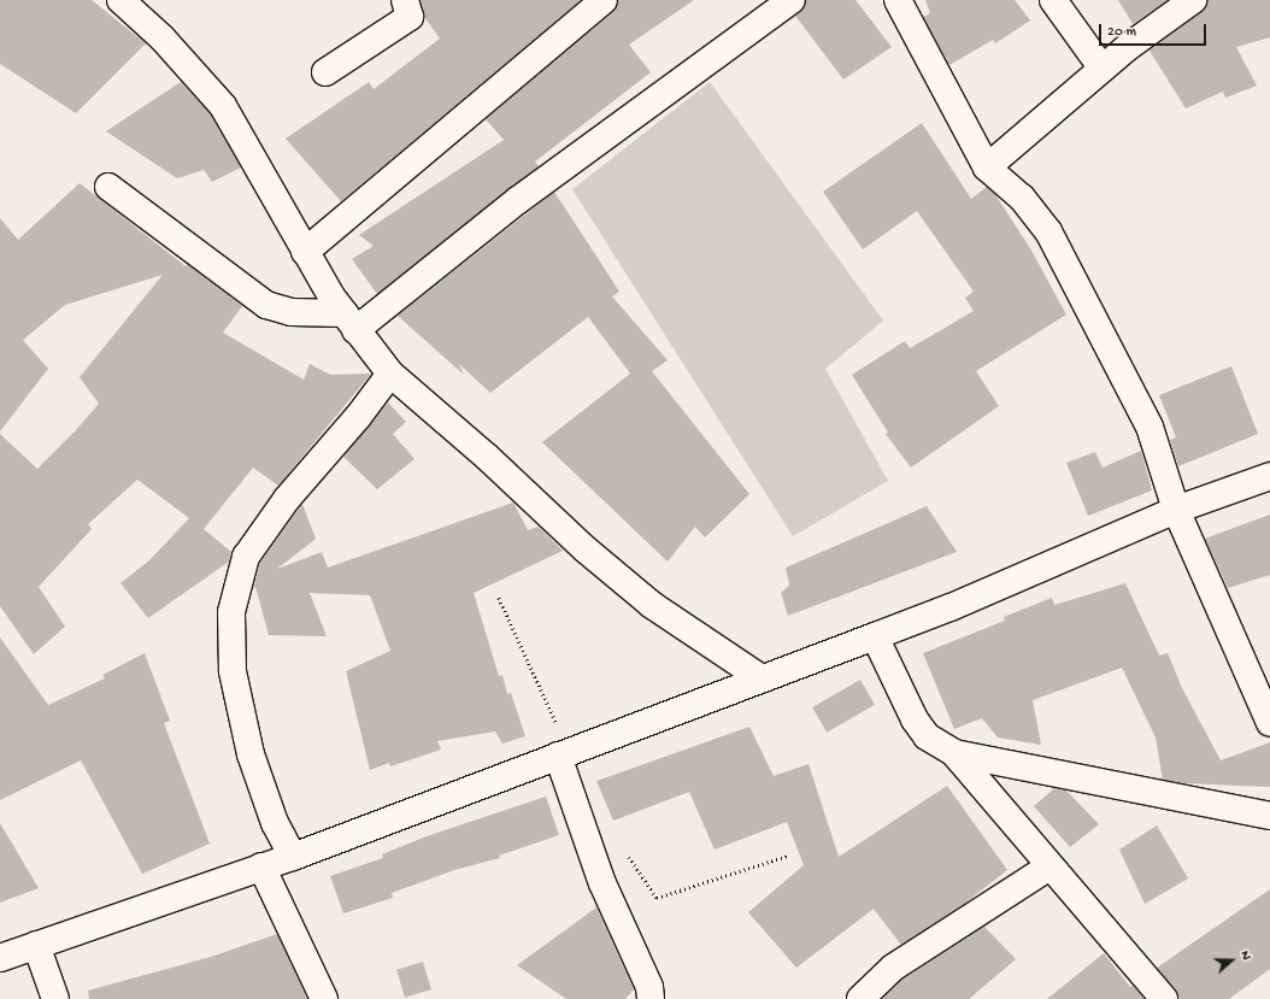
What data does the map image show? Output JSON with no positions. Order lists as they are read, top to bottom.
{
  "scale_bar": "20 m",
  "north": "right"
}
